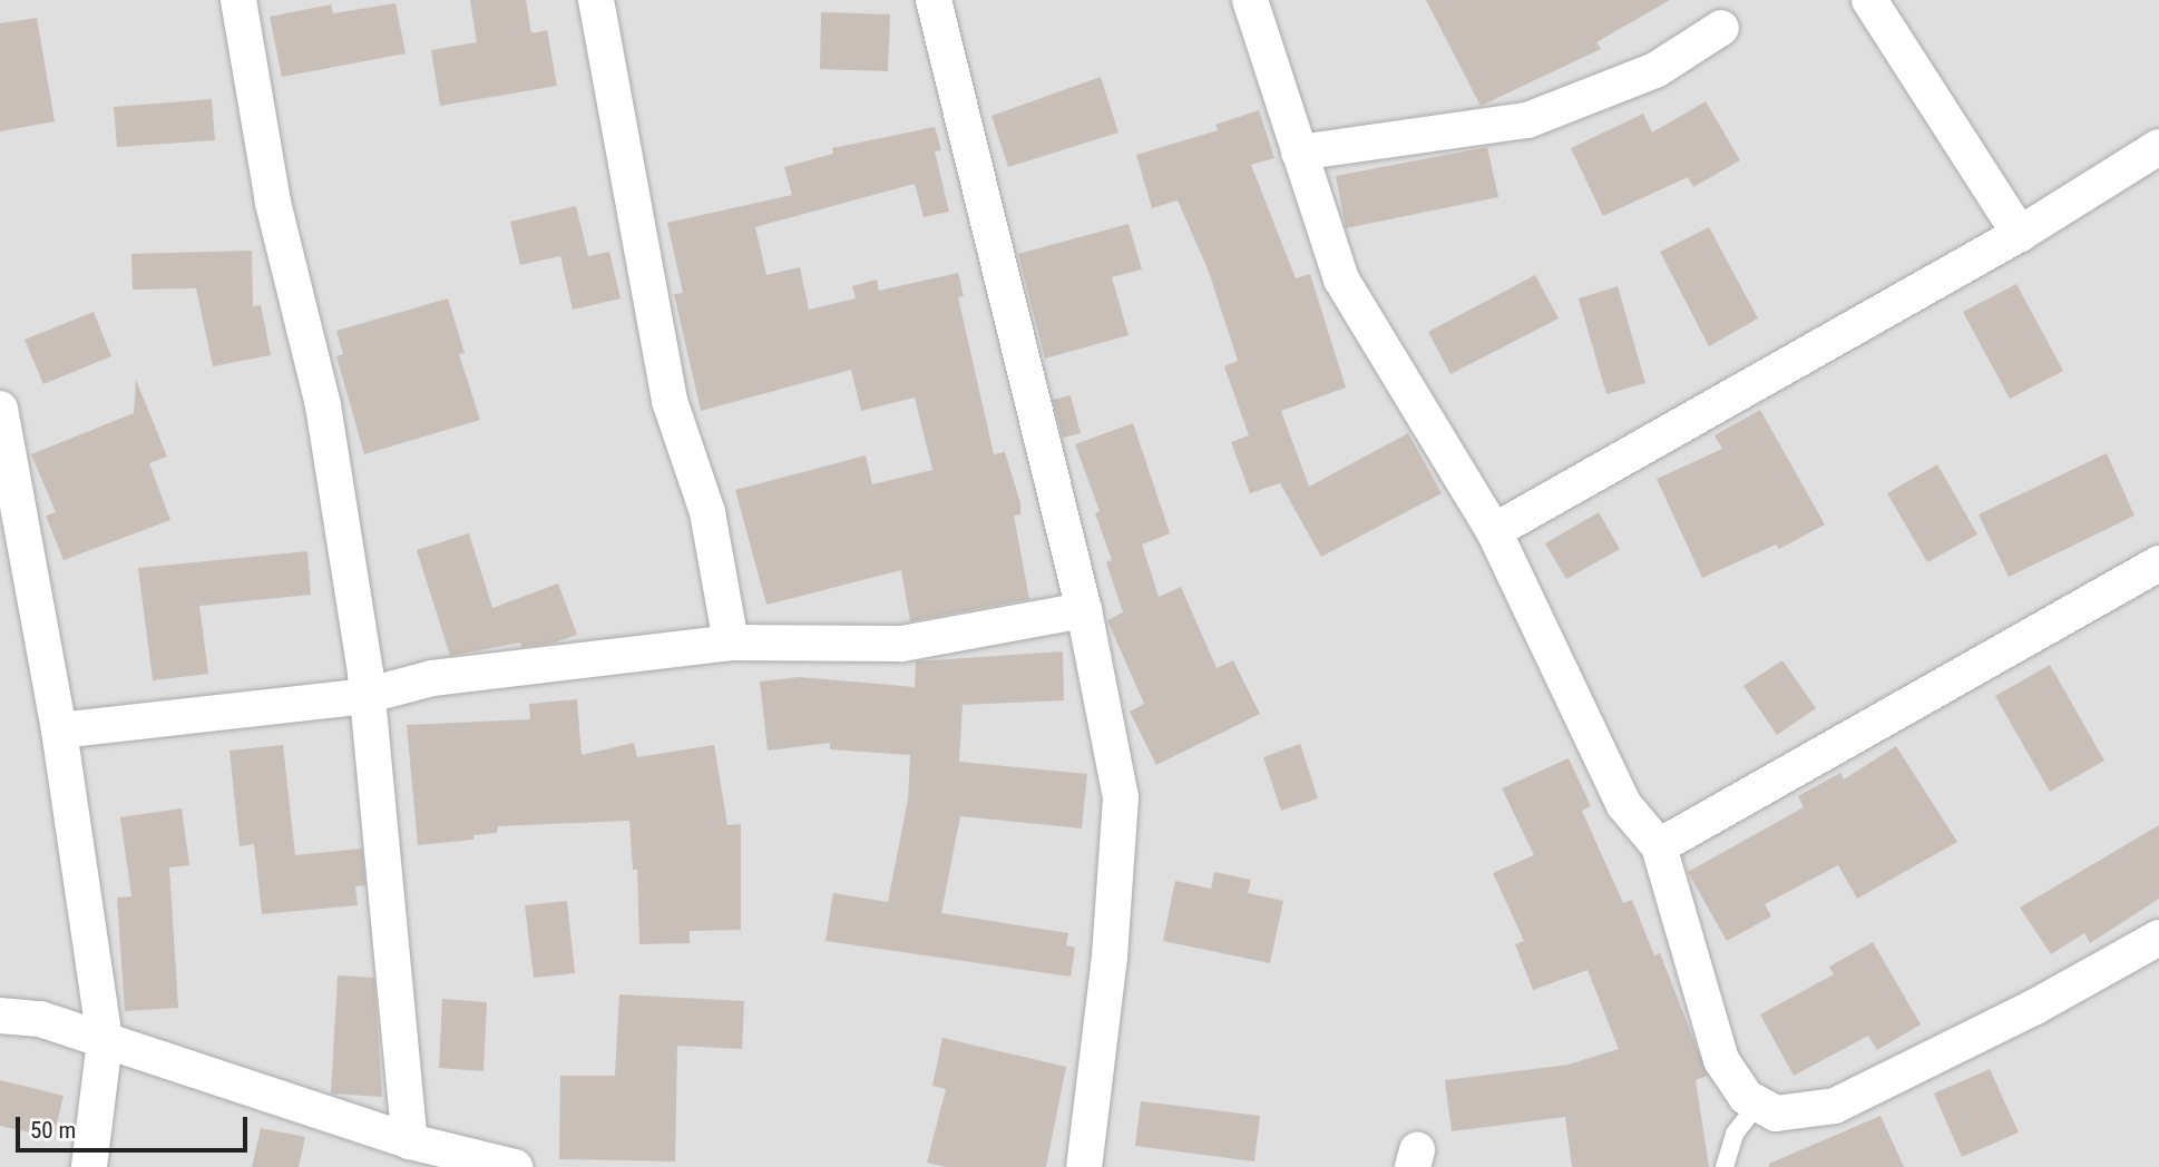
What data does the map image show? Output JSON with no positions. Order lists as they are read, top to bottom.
{
  "scale_bar": "50 m"
}
